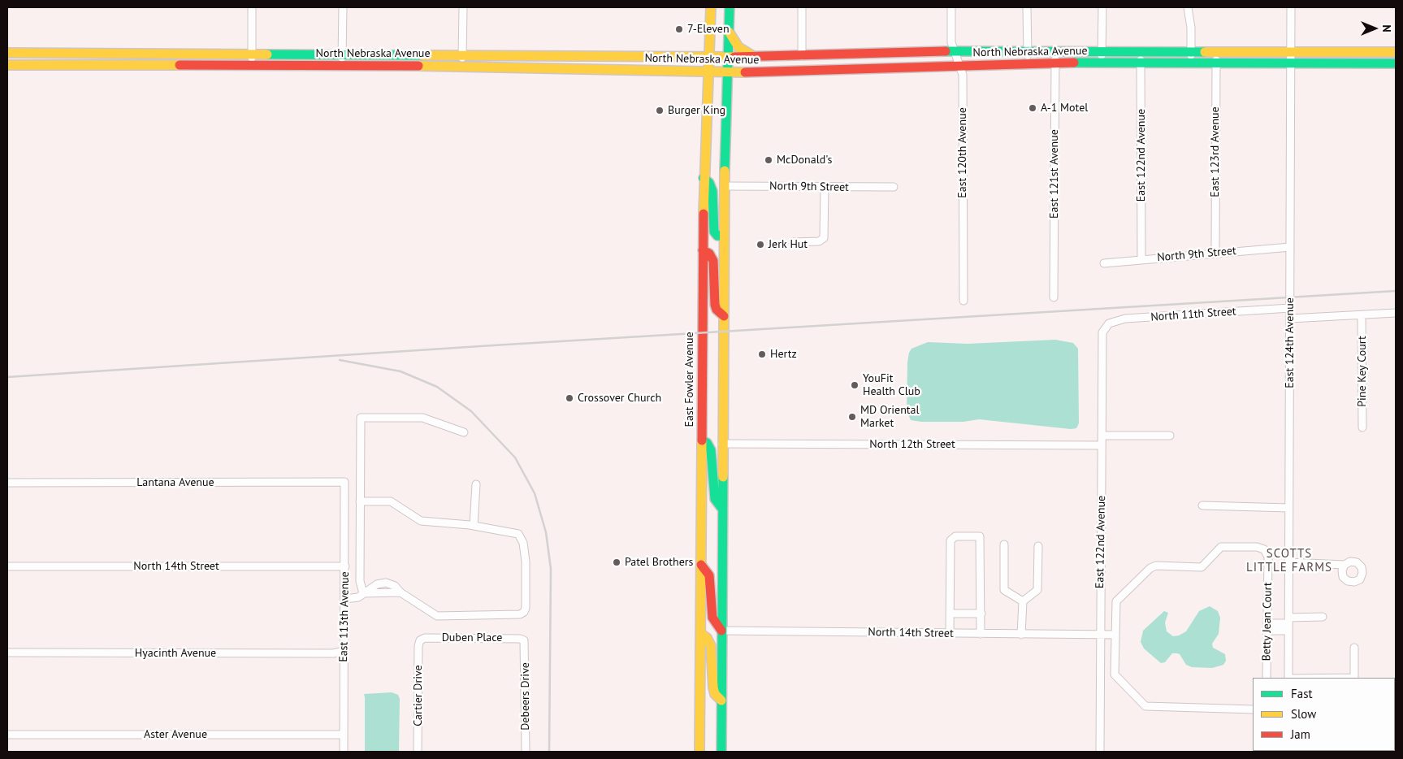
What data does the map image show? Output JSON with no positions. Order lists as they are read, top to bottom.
{
  "streets": {
    "main road": ["North Nebraska Avenue", "East Fowler Avenue"],
    "street": [
      "East 123rd Avenue",
      "East 120th Avenue",
      "East 122nd Avenue",
      "East 121st Avenue",
      "North 9th Street",
      "North 11th Street",
      "East 124th Avenue",
      "Pine Key Court",
      "North 12th Street",
      "Lantana Avenue",
      "North 14th Street",
      "East 113th Avenue",
      "Betty Jean Court",
      "Duben Place",
      "Hyacinth Avenue",
      "Cartier Drive",
      "Debeers Drive",
      "Aster Avenue"
    ]
  },
  "crossings": [
    ["North Nebraska Avenue", "East 123rd Avenue"],
    ["North Nebraska Avenue", "East 120th Avenue"],
    ["North Nebraska Avenue", "East 122nd Avenue"],
    ["North Nebraska Avenue", "East 121st Avenue"],
    ["North Nebraska Avenue", "East 124th Avenue"],
    ["North Nebraska Avenue", "East Fowler Avenue"],
    ["East 123rd Avenue", "North 9th Street"],
    ["East 122nd Avenue", "North 9th Street"],
    ["East 122nd Avenue", "North 11th Street"],
    ["East 122nd Avenue", "North 12th Street"],
    ["East 122nd Avenue", "North 14th Street"],
    ["North 9th Street", "East 124th Avenue"],
    ["North 11th Street", "East 124th Avenue"],
    ["Lantana Avenue", "East 113th Avenue"],
    ["North 14th Street", "East 113th Avenue"],
    ["East 113th Avenue", "Hyacinth Avenue"],
    ["East 113th Avenue", "Aster Avenue"],
    ["Duben Place", "Cartier Drive"],
    ["Duben Place", "Debeers Drive"]
  ],
  "districts": ["SCOTTS LITTLE FARMS"],
  "places": [
    "7-Eleven",
    "A-1 Motel",
    "Burger King",
    "McDonald's",
    "Jerk Hut",
    "Hertz",
    "YouFit Health Club",
    "Crossover Church",
    "MD Oriental Market",
    "Patel Brothers"
  ],
  "legend": ["Fast", "Slow", "Jam"],
  "north": "right"
}
